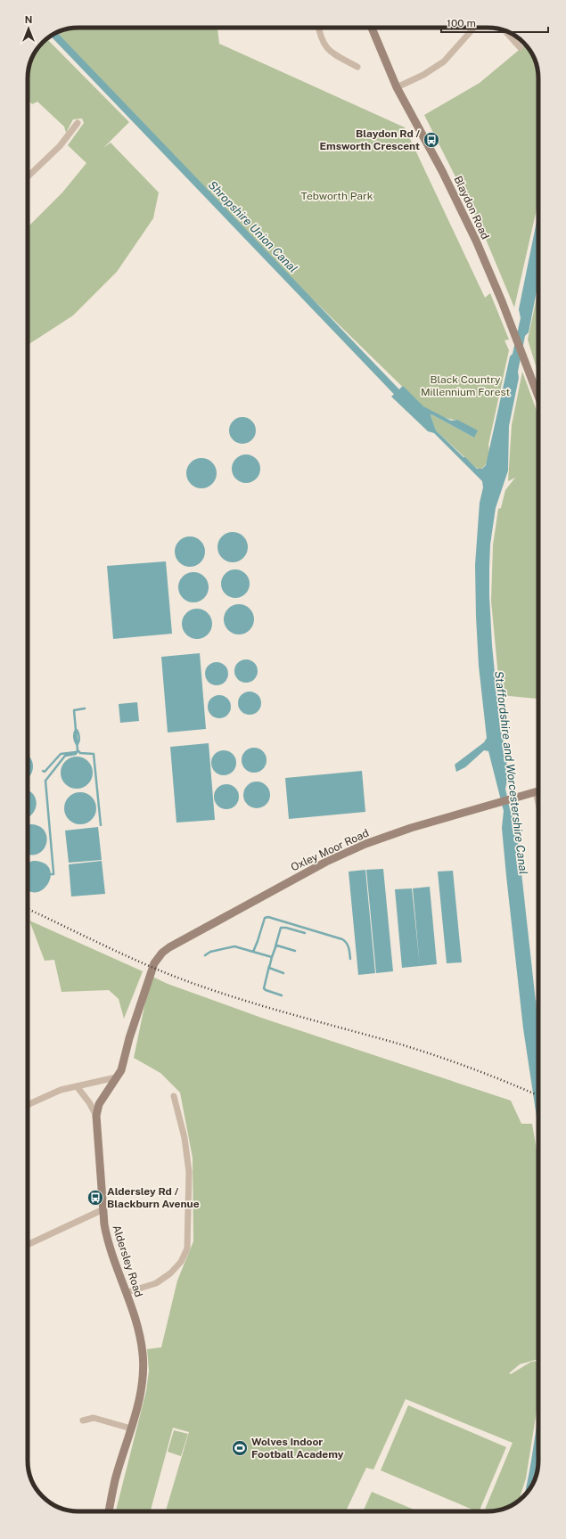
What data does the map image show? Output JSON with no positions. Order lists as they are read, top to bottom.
{
  "streets": {
    "street": ["Blaydon Road", "Oxley Moor Road", "Aldersley Road"]
  },
  "crossings": [
    ["Oxley Moor Road", "Aldersley Road"]
  ],
  "water": ["Shropshire Union Canal", "Staffordshire and Worcestershire Canal"],
  "parks": ["Tebworth Park", "Black Country Millennium Forest"],
  "places": {
    "bus stop": ["Blaydon Rd / Emsworth Crescent", "Aldersley Rd / Blackburn Avenue"],
    "sports": ["Wolves Indoor Football Academy"]
  },
  "scale_bar": "100 m",
  "north": "top"
}
